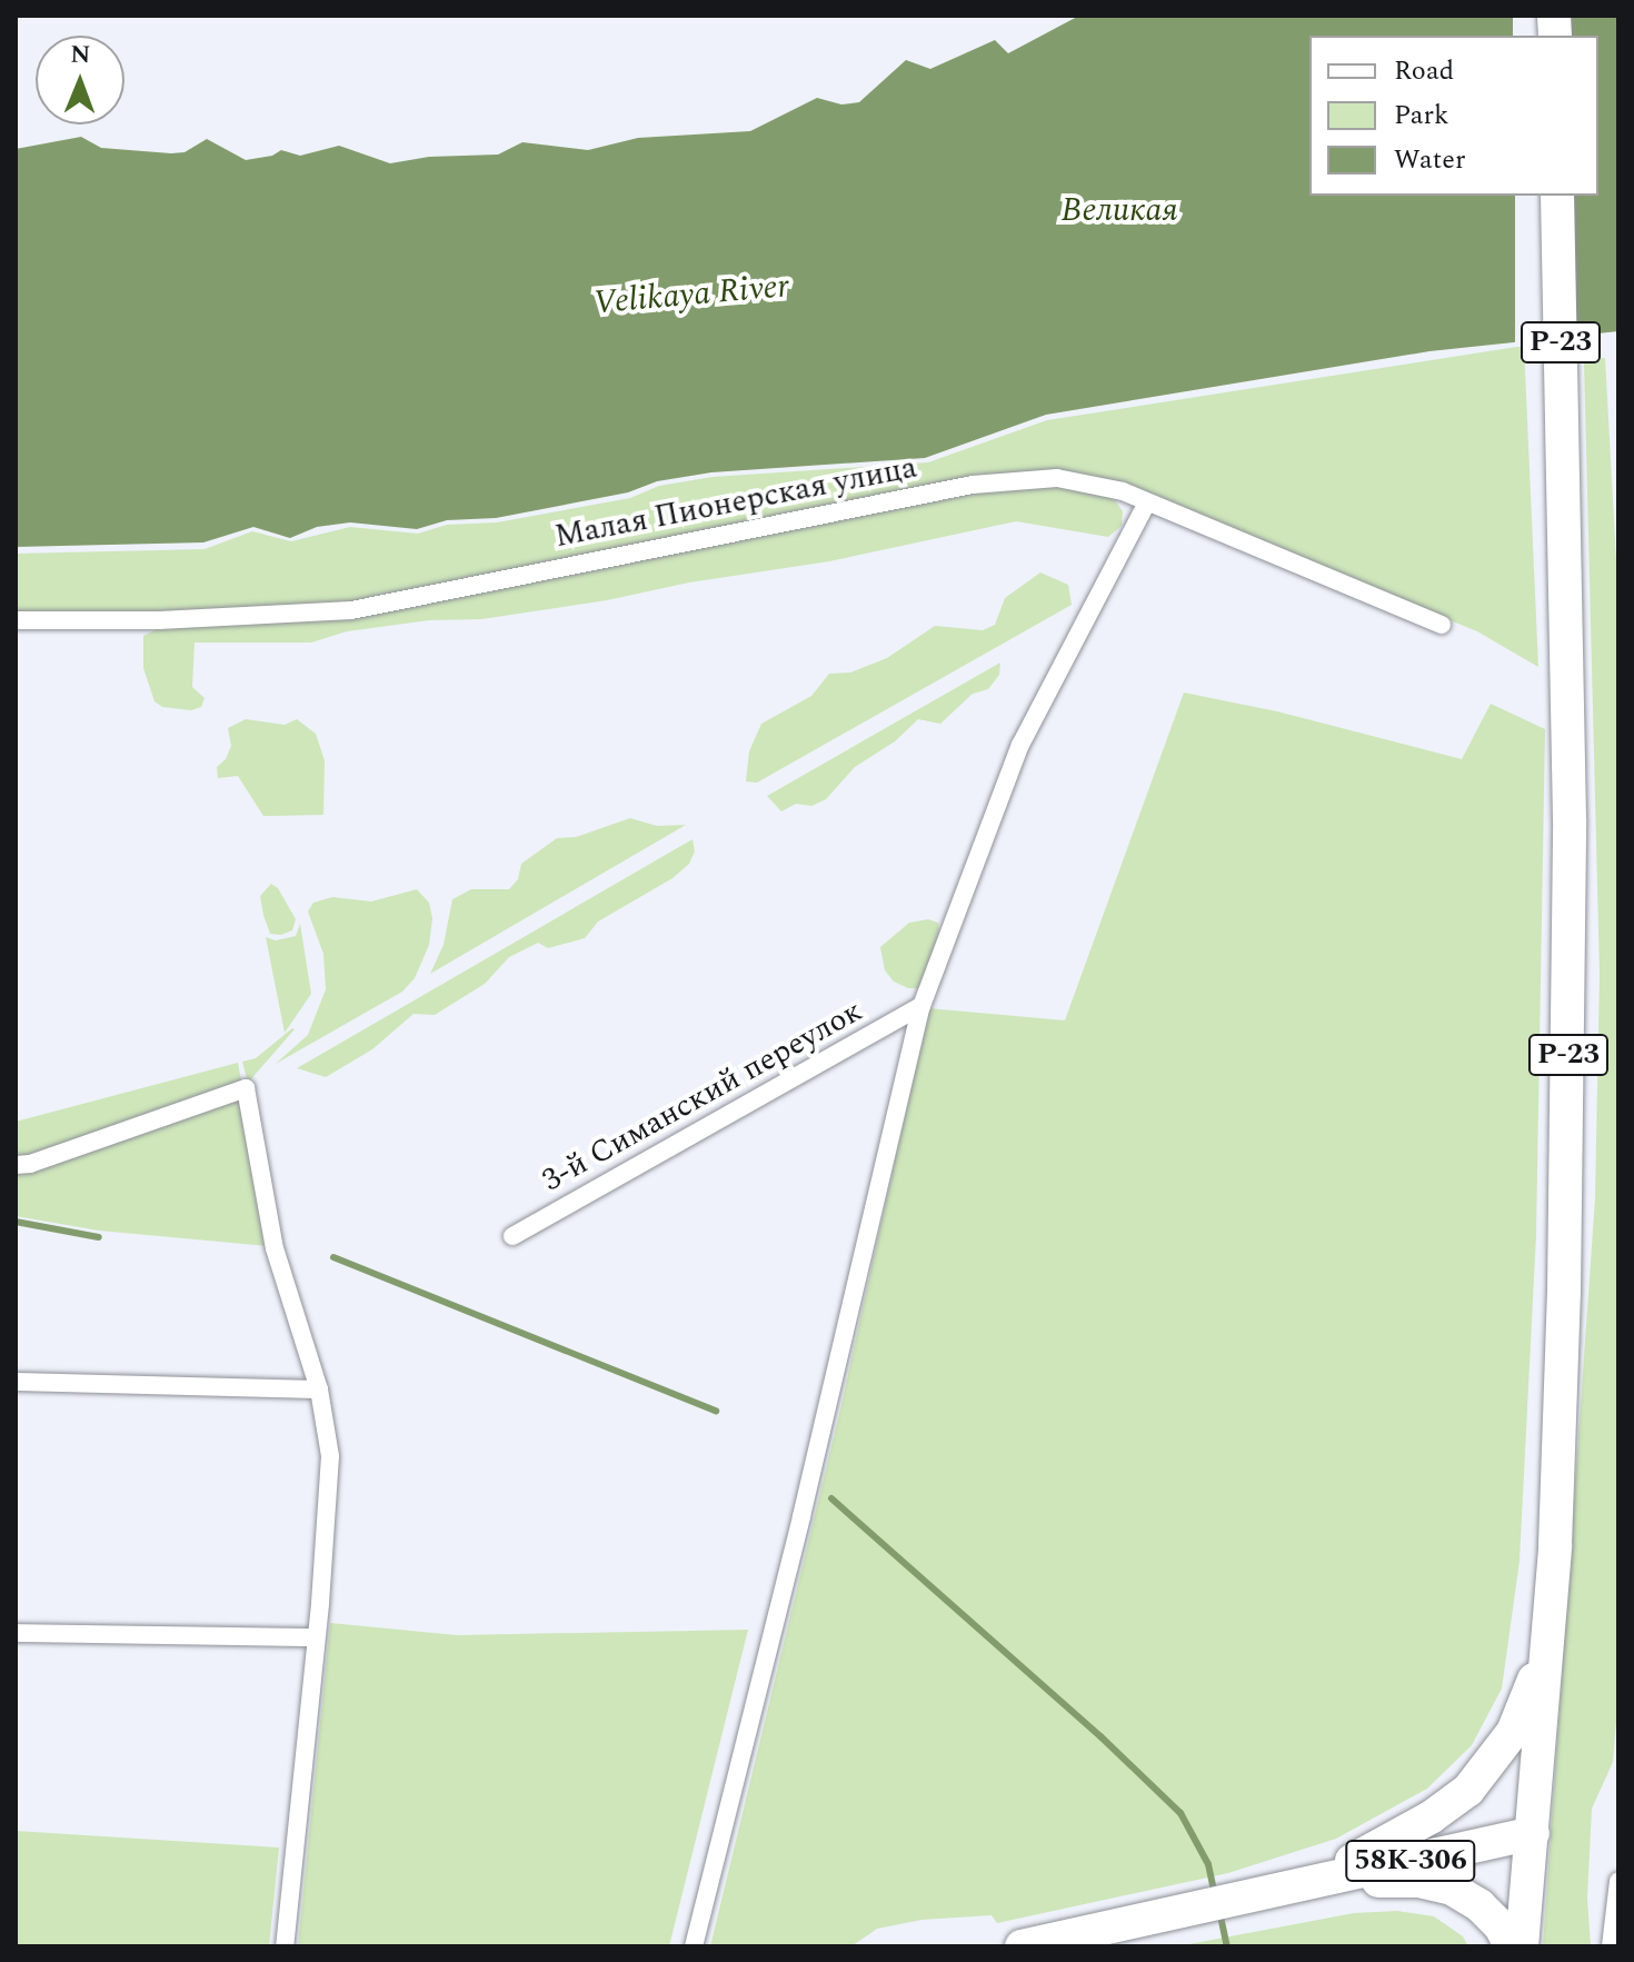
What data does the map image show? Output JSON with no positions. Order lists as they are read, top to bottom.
{
  "streets": {
    "highway": ["Р-23", "58К-306"],
    "street": ["Малая Пионерская улица", "3-й Симанский переулок"]
  },
  "crossings": [
    ["Р-23", "58К-306"]
  ],
  "water": ["Великая", "Velikaya River"],
  "legend": ["Road", "Park", "Water"],
  "north": "top"
}
